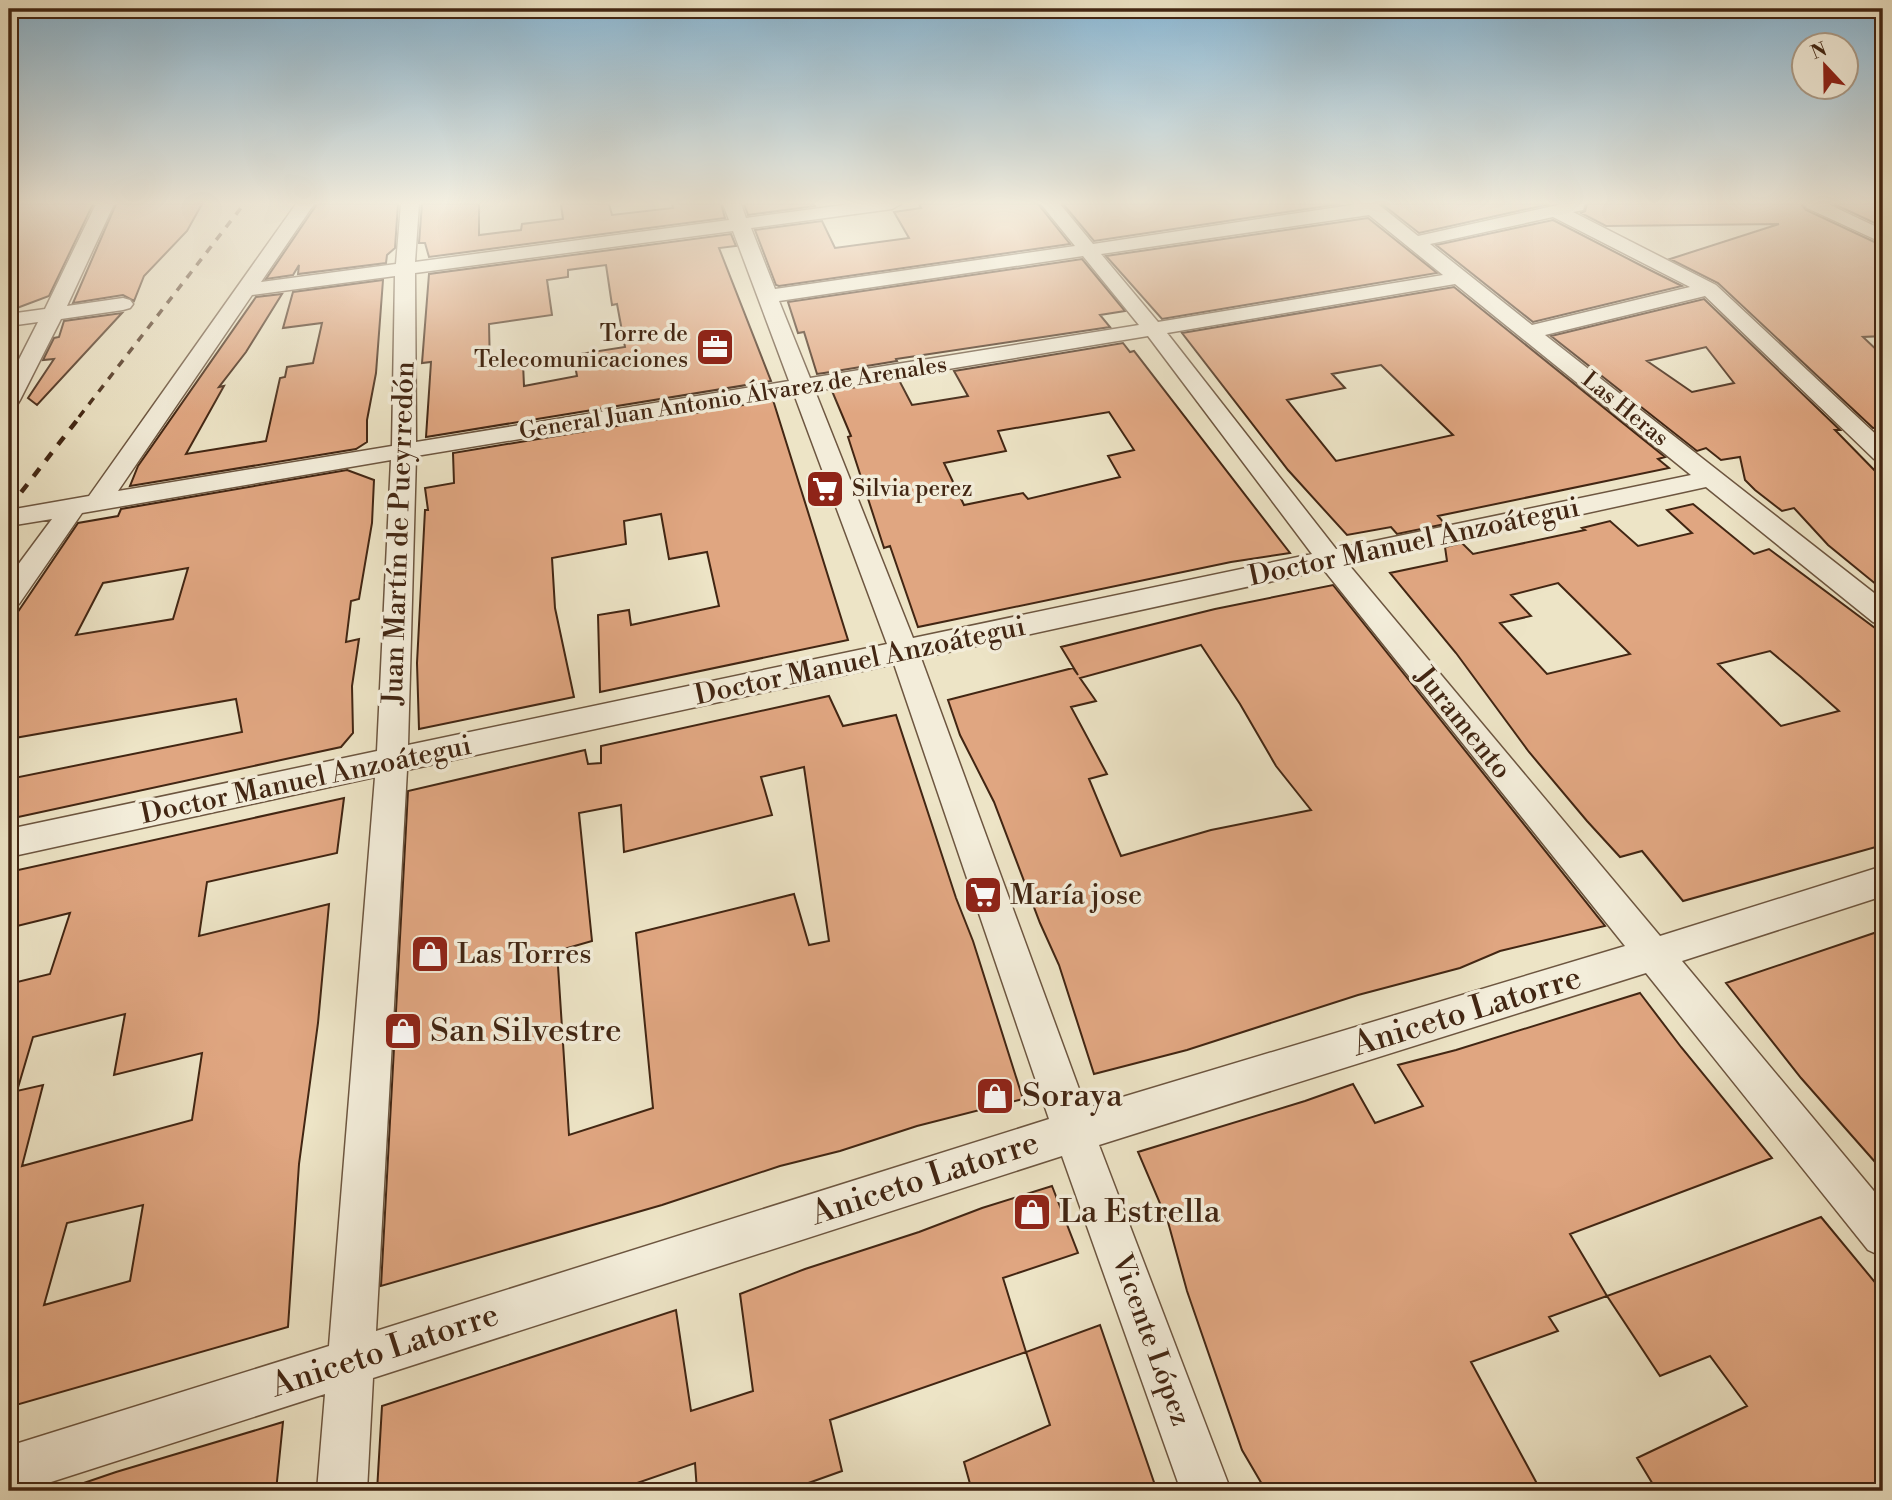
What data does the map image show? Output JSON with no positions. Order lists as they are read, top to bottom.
{
  "streets": {
    "street": [
      "General Juan Antonio Álvarez de Arenales",
      "Las Heras",
      "Juan Martín de Pueyrredón",
      "Doctor Manuel Anzoátegui",
      "Juramento",
      "Aniceto Latorre",
      "Vicente López"
    ]
  },
  "crossings": [
    ["General Juan Antonio Álvarez de Arenales", "Las Heras"],
    ["General Juan Antonio Álvarez de Arenales", "Juan Martín de Pueyrredón"],
    ["General Juan Antonio Álvarez de Arenales", "Juramento"],
    ["General Juan Antonio Álvarez de Arenales", "Vicente López"],
    ["Las Heras", "Doctor Manuel Anzoátegui"],
    ["Juan Martín de Pueyrredón", "Doctor Manuel Anzoátegui"],
    ["Juan Martín de Pueyrredón", "Aniceto Latorre"],
    ["Doctor Manuel Anzoátegui", "Juramento"],
    ["Doctor Manuel Anzoátegui", "Vicente López"],
    ["Juramento", "Aniceto Latorre"],
    ["Aniceto Latorre", "Vicente López"]
  ],
  "places": {
    "office": ["Torre de Telecomunicaciones"],
    "supermarket": ["Silvia perez", "María jose"],
    "shop": [
      "Las Torres",
      "San Silvestre",
      "Soraya",
      "La Estrella"
    ]
  },
  "north": "top"
}
